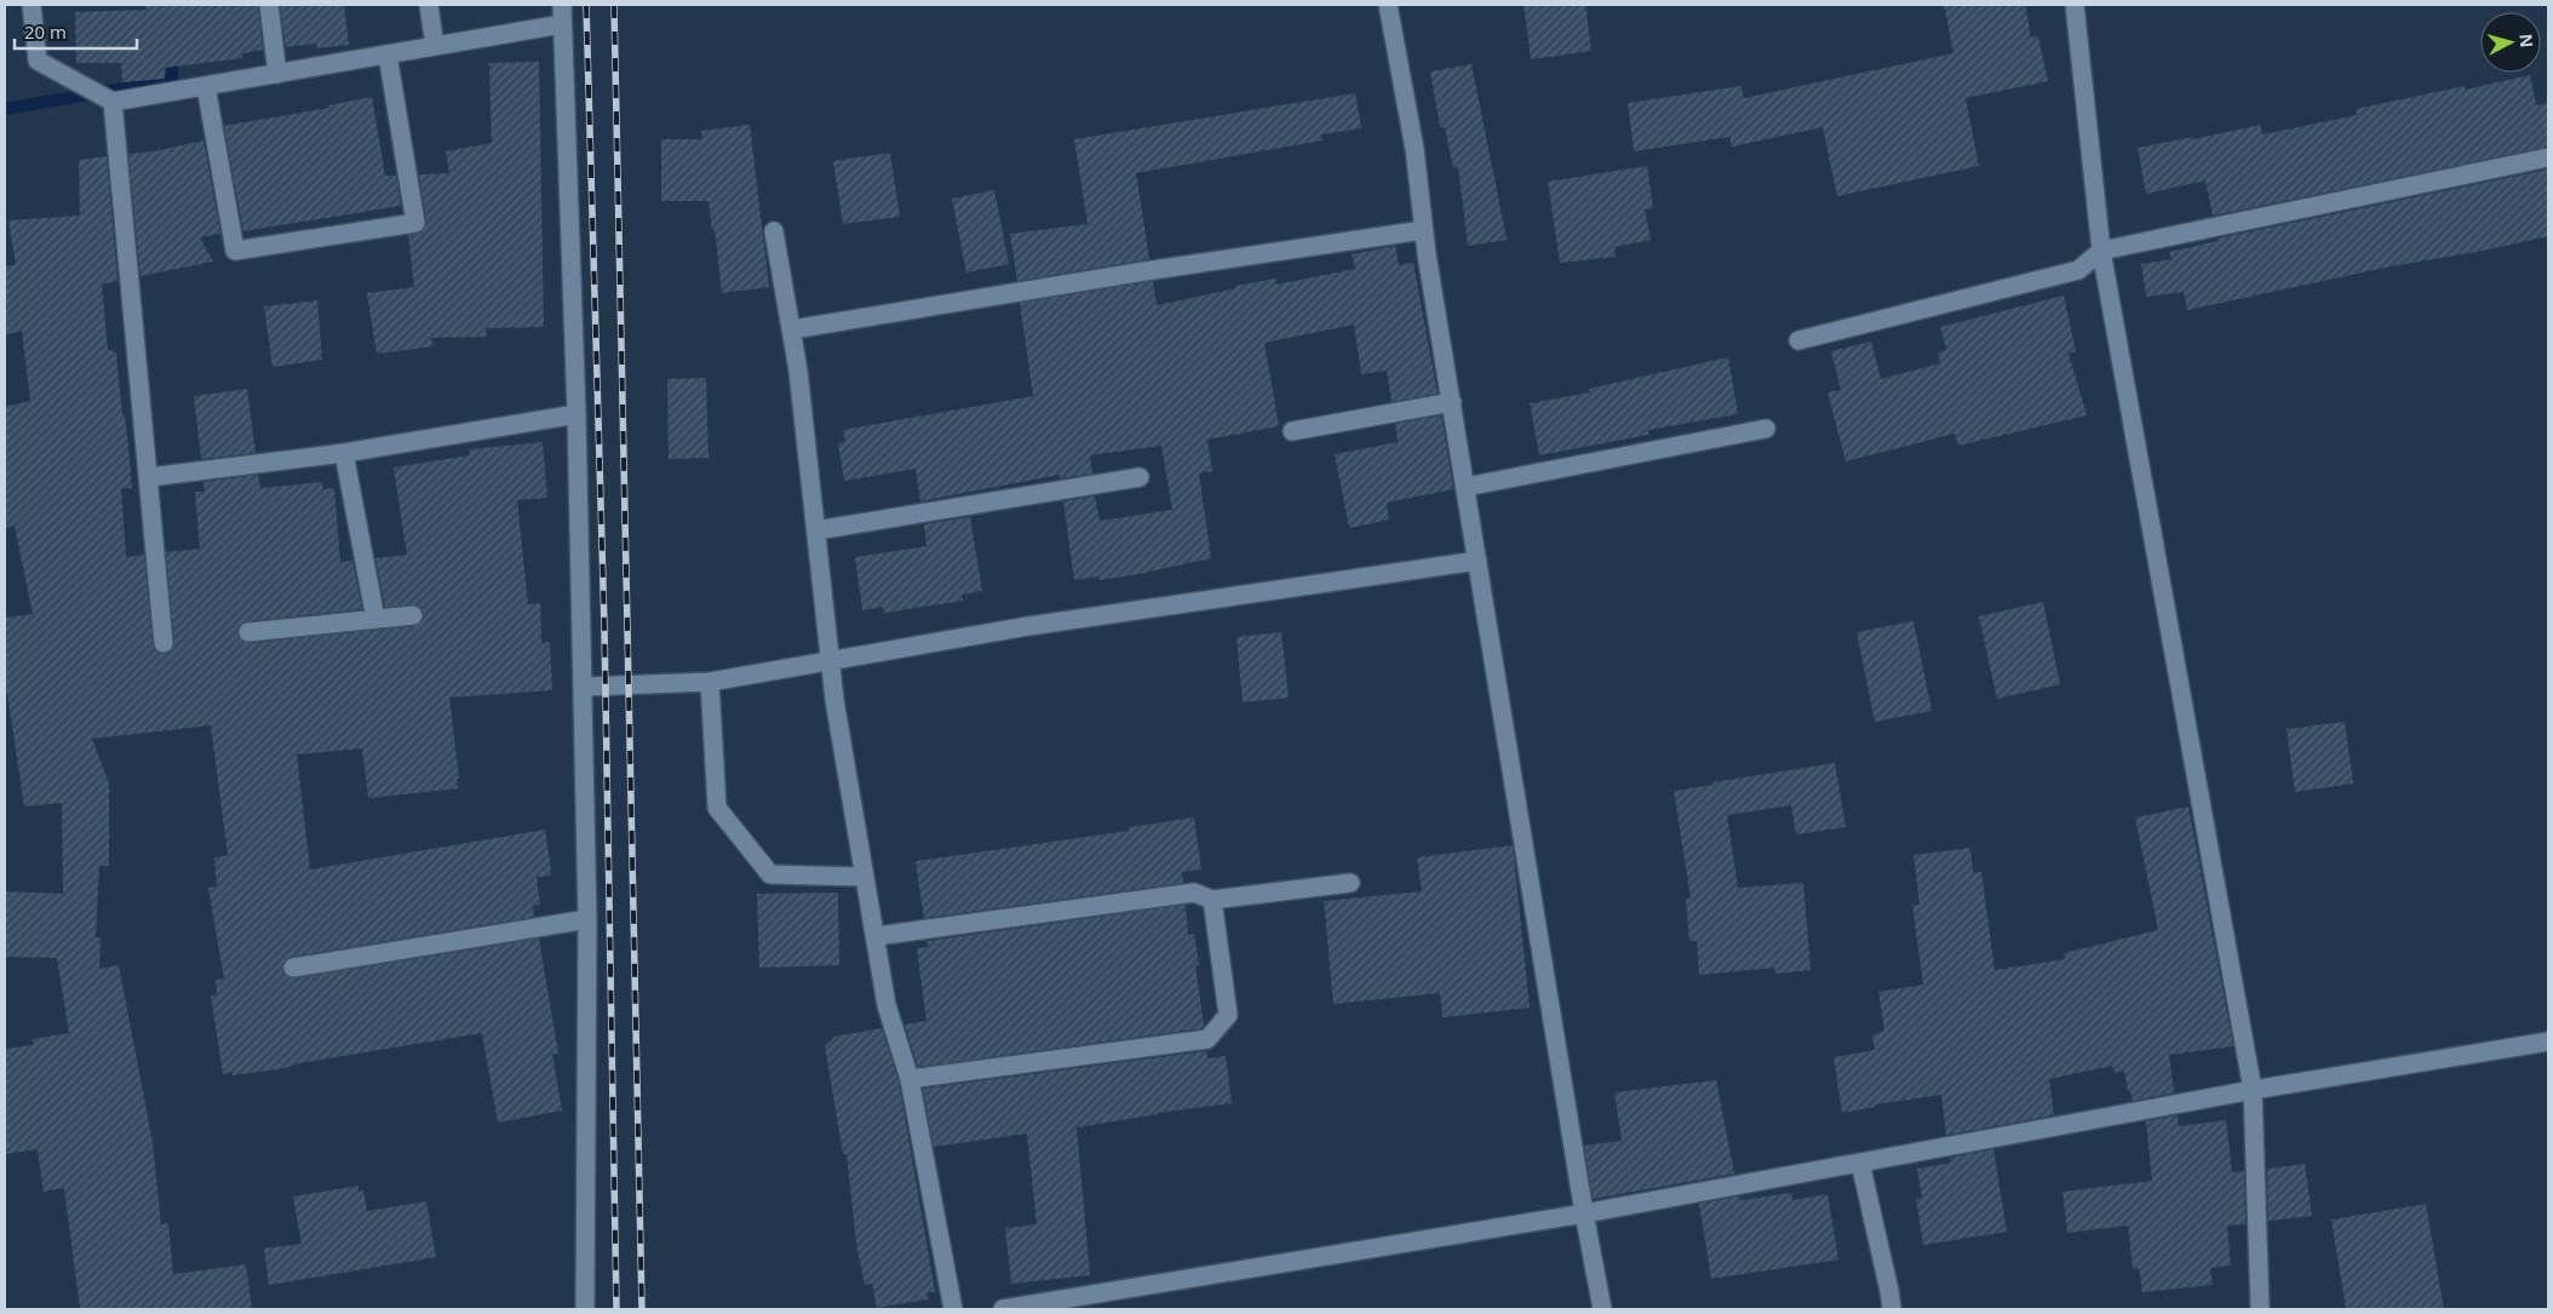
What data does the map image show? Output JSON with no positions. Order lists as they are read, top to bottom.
{
  "scale_bar": "20 m",
  "north": "right"
}
